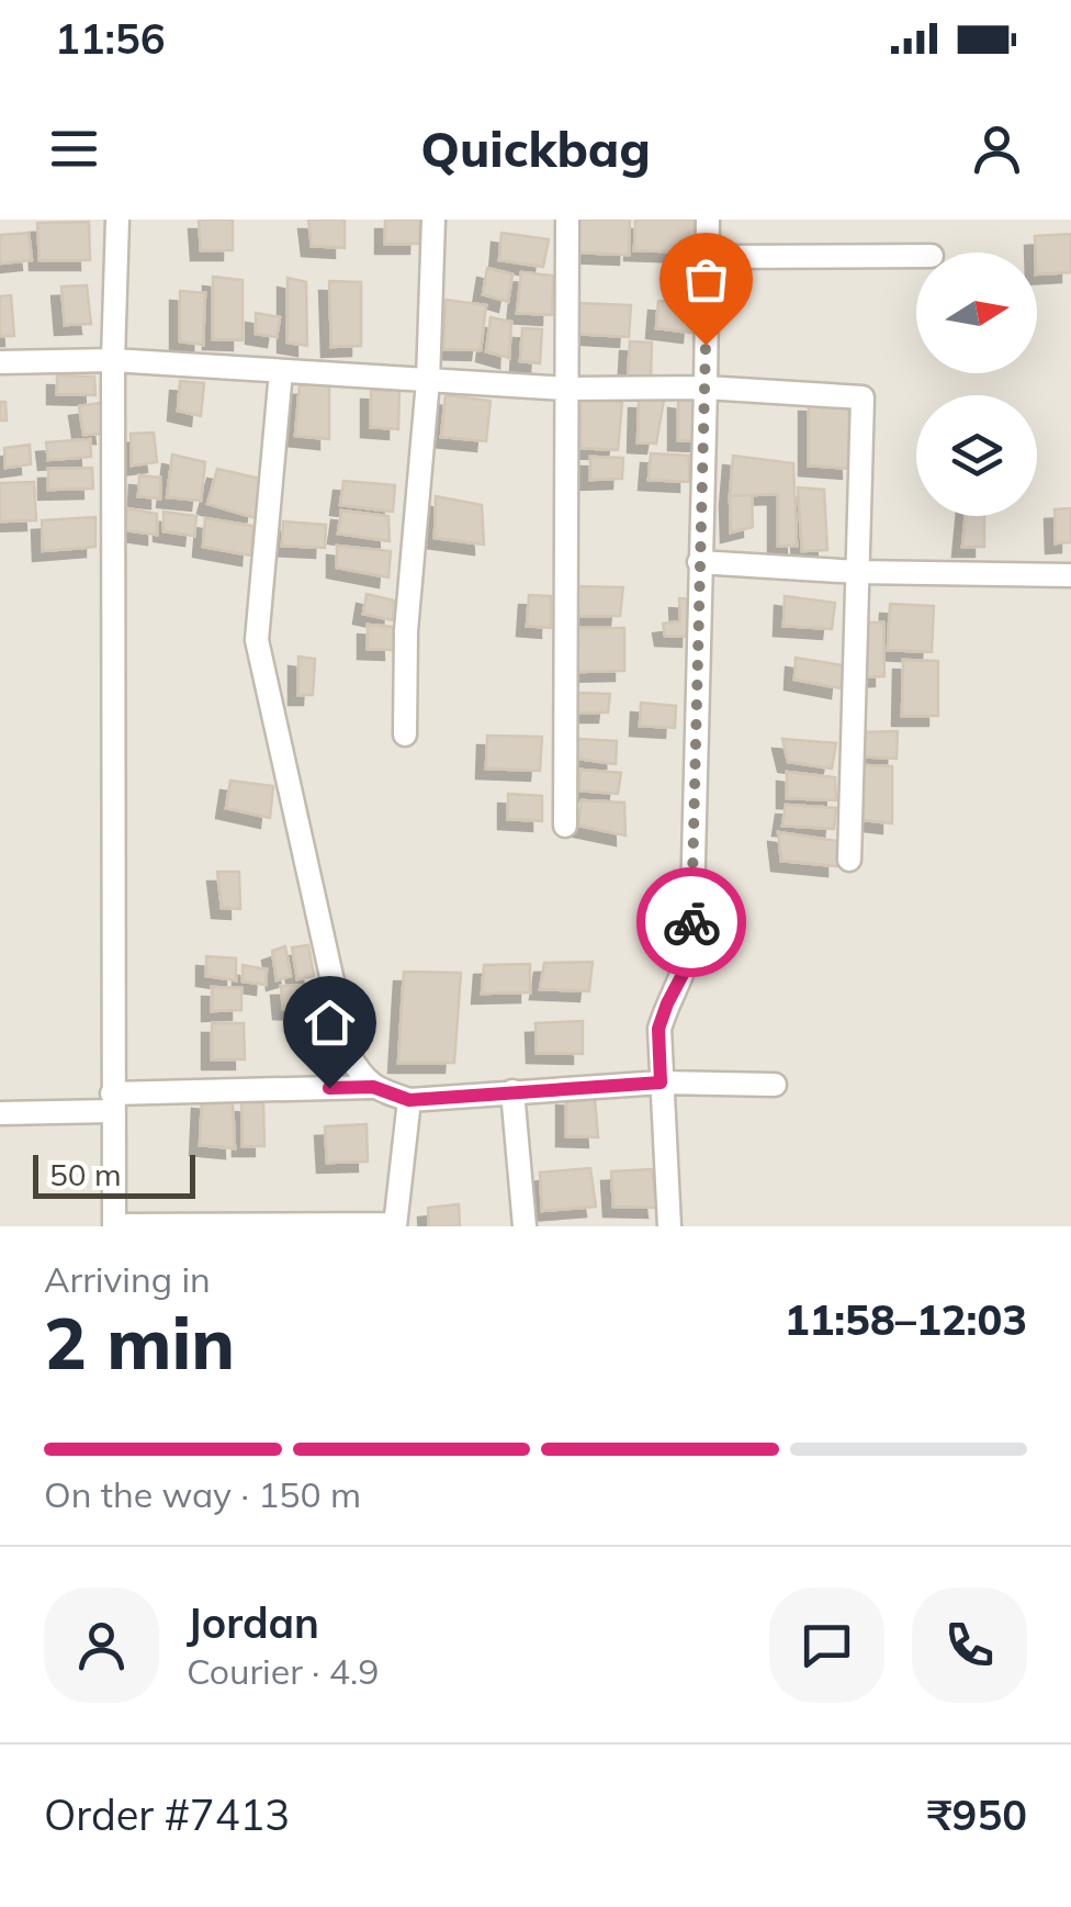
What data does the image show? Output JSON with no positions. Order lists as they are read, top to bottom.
{
  "scale_bar": "50 m",
  "north": "right",
  "page": {
    "status": "11:56",
    "header": "Quickbag",
    "scale": "50 m",
    "heading": ["2 min", "Arriving in", "11:58–12:03"],
    "panel": [
      "Jordan",
      "Courier · 4.9",
      "Order #7413",
      "₹950"
    ],
    "bar": "On the way · 150 m"
  }
}
